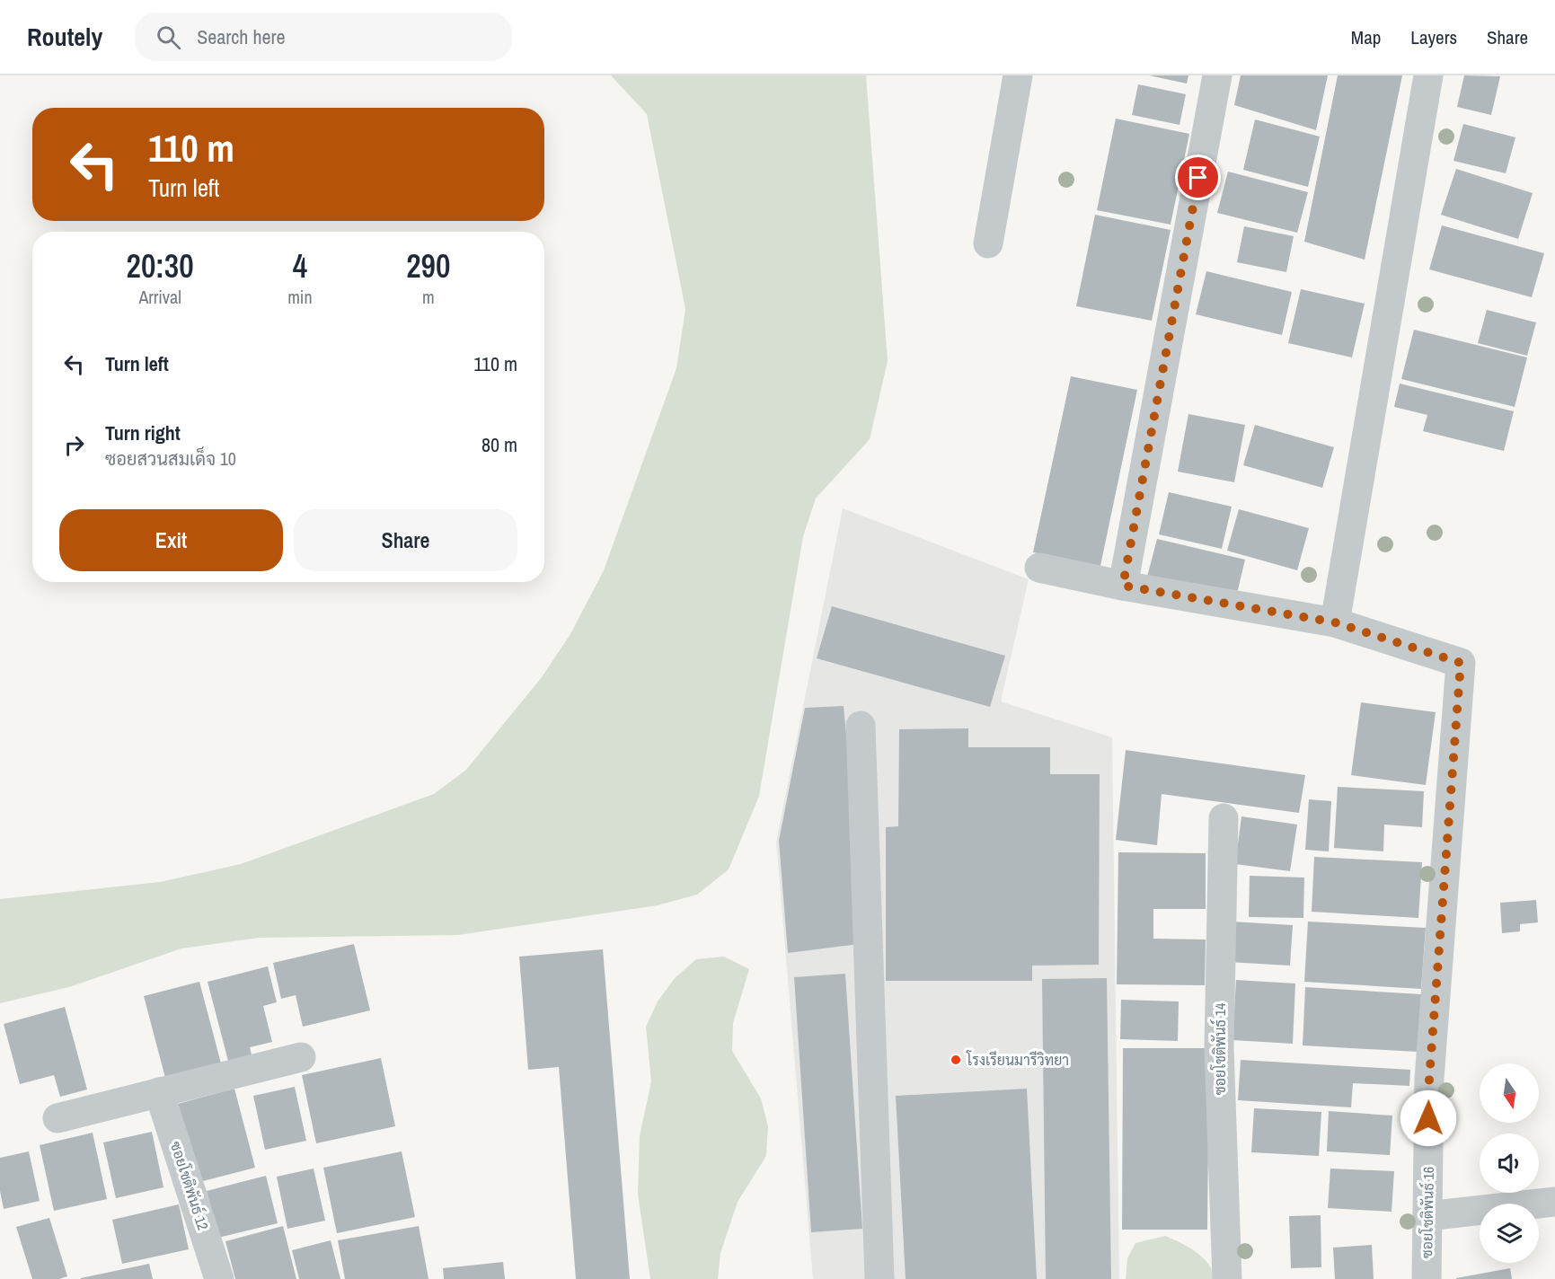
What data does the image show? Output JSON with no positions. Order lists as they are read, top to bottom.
{
  "streets": {
    "street": ["ซอยโชติพันธ์ 14", "ซอยโชติพันธ์ 12", "ซอยโชติพันธ์ 16"]
  },
  "places": ["โรงเรียนมารีวิทยา"],
  "north": "bottom",
  "page": {
    "header": "Routely",
    "search": "Search here",
    "nav": ["Map", "Layers", "Share"],
    "turn": ["110 m", "Turn left"],
    "eta": [
      "20:30",
      "Arrival",
      "4",
      "min",
      "290",
      "m"
    ],
    "list": [
      {
        "name": "Turn left",
        "value": "110 m"
      },
      {
        "name": "Turn right",
        "note": "ซอยสวนสมเด็จ 10",
        "value": "80 m"
      }
    ],
    "buttons": ["Exit", "Share"]
  }
}
